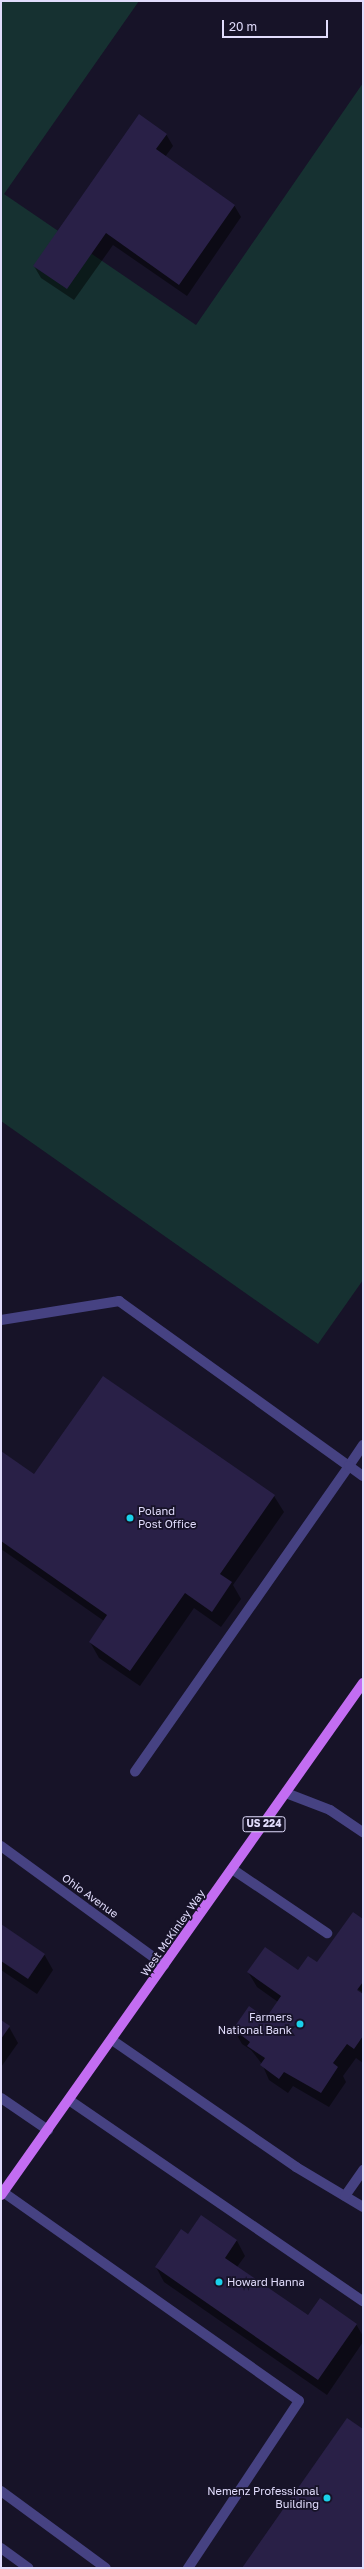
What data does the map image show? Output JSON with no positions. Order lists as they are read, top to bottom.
{
  "streets": {
    "main road": ["US 224", "West McKinley Way"],
    "street": ["Ohio Avenue"]
  },
  "crossings": [
    ["Ohio Avenue", "West McKinley Way"]
  ],
  "places": [
    "Poland Post Office",
    "Farmers National Bank",
    "Howard Hanna",
    "Nemenz Professional Building"
  ],
  "scale_bar": "20 m"
}
